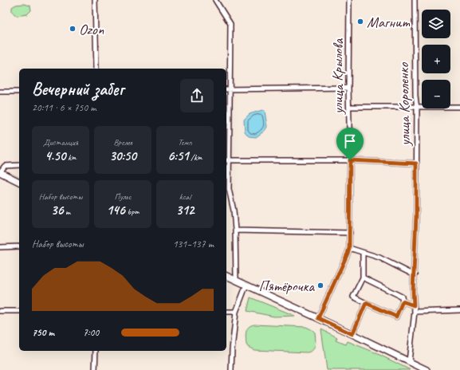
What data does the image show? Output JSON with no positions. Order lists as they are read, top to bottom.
{
  "streets": {
    "street": ["улица Крылова", "улица Короленко"]
  },
  "places": ["Магнит", "Ozon", "Пятёрочка"],
  "page": {
    "map_buttons": ["+", "−"],
    "heading": ["Вечерний забег", "20:11 · 6 × 750 m"],
    "stats": [
      ["Дистанция", "4.50 km"],
      ["Время", "30:50"],
      ["Темп", "6:51 /km"],
      ["Набор высоты", "36 m"],
      ["Пульс", "146 bpm"],
      ["kcal", "312"]
    ],
    "chart": ["Набор высоты", "131–137 m"],
    "list": [
      {
        "name": "750 m",
        "note": "7:00"
      }
    ]
  }
}
